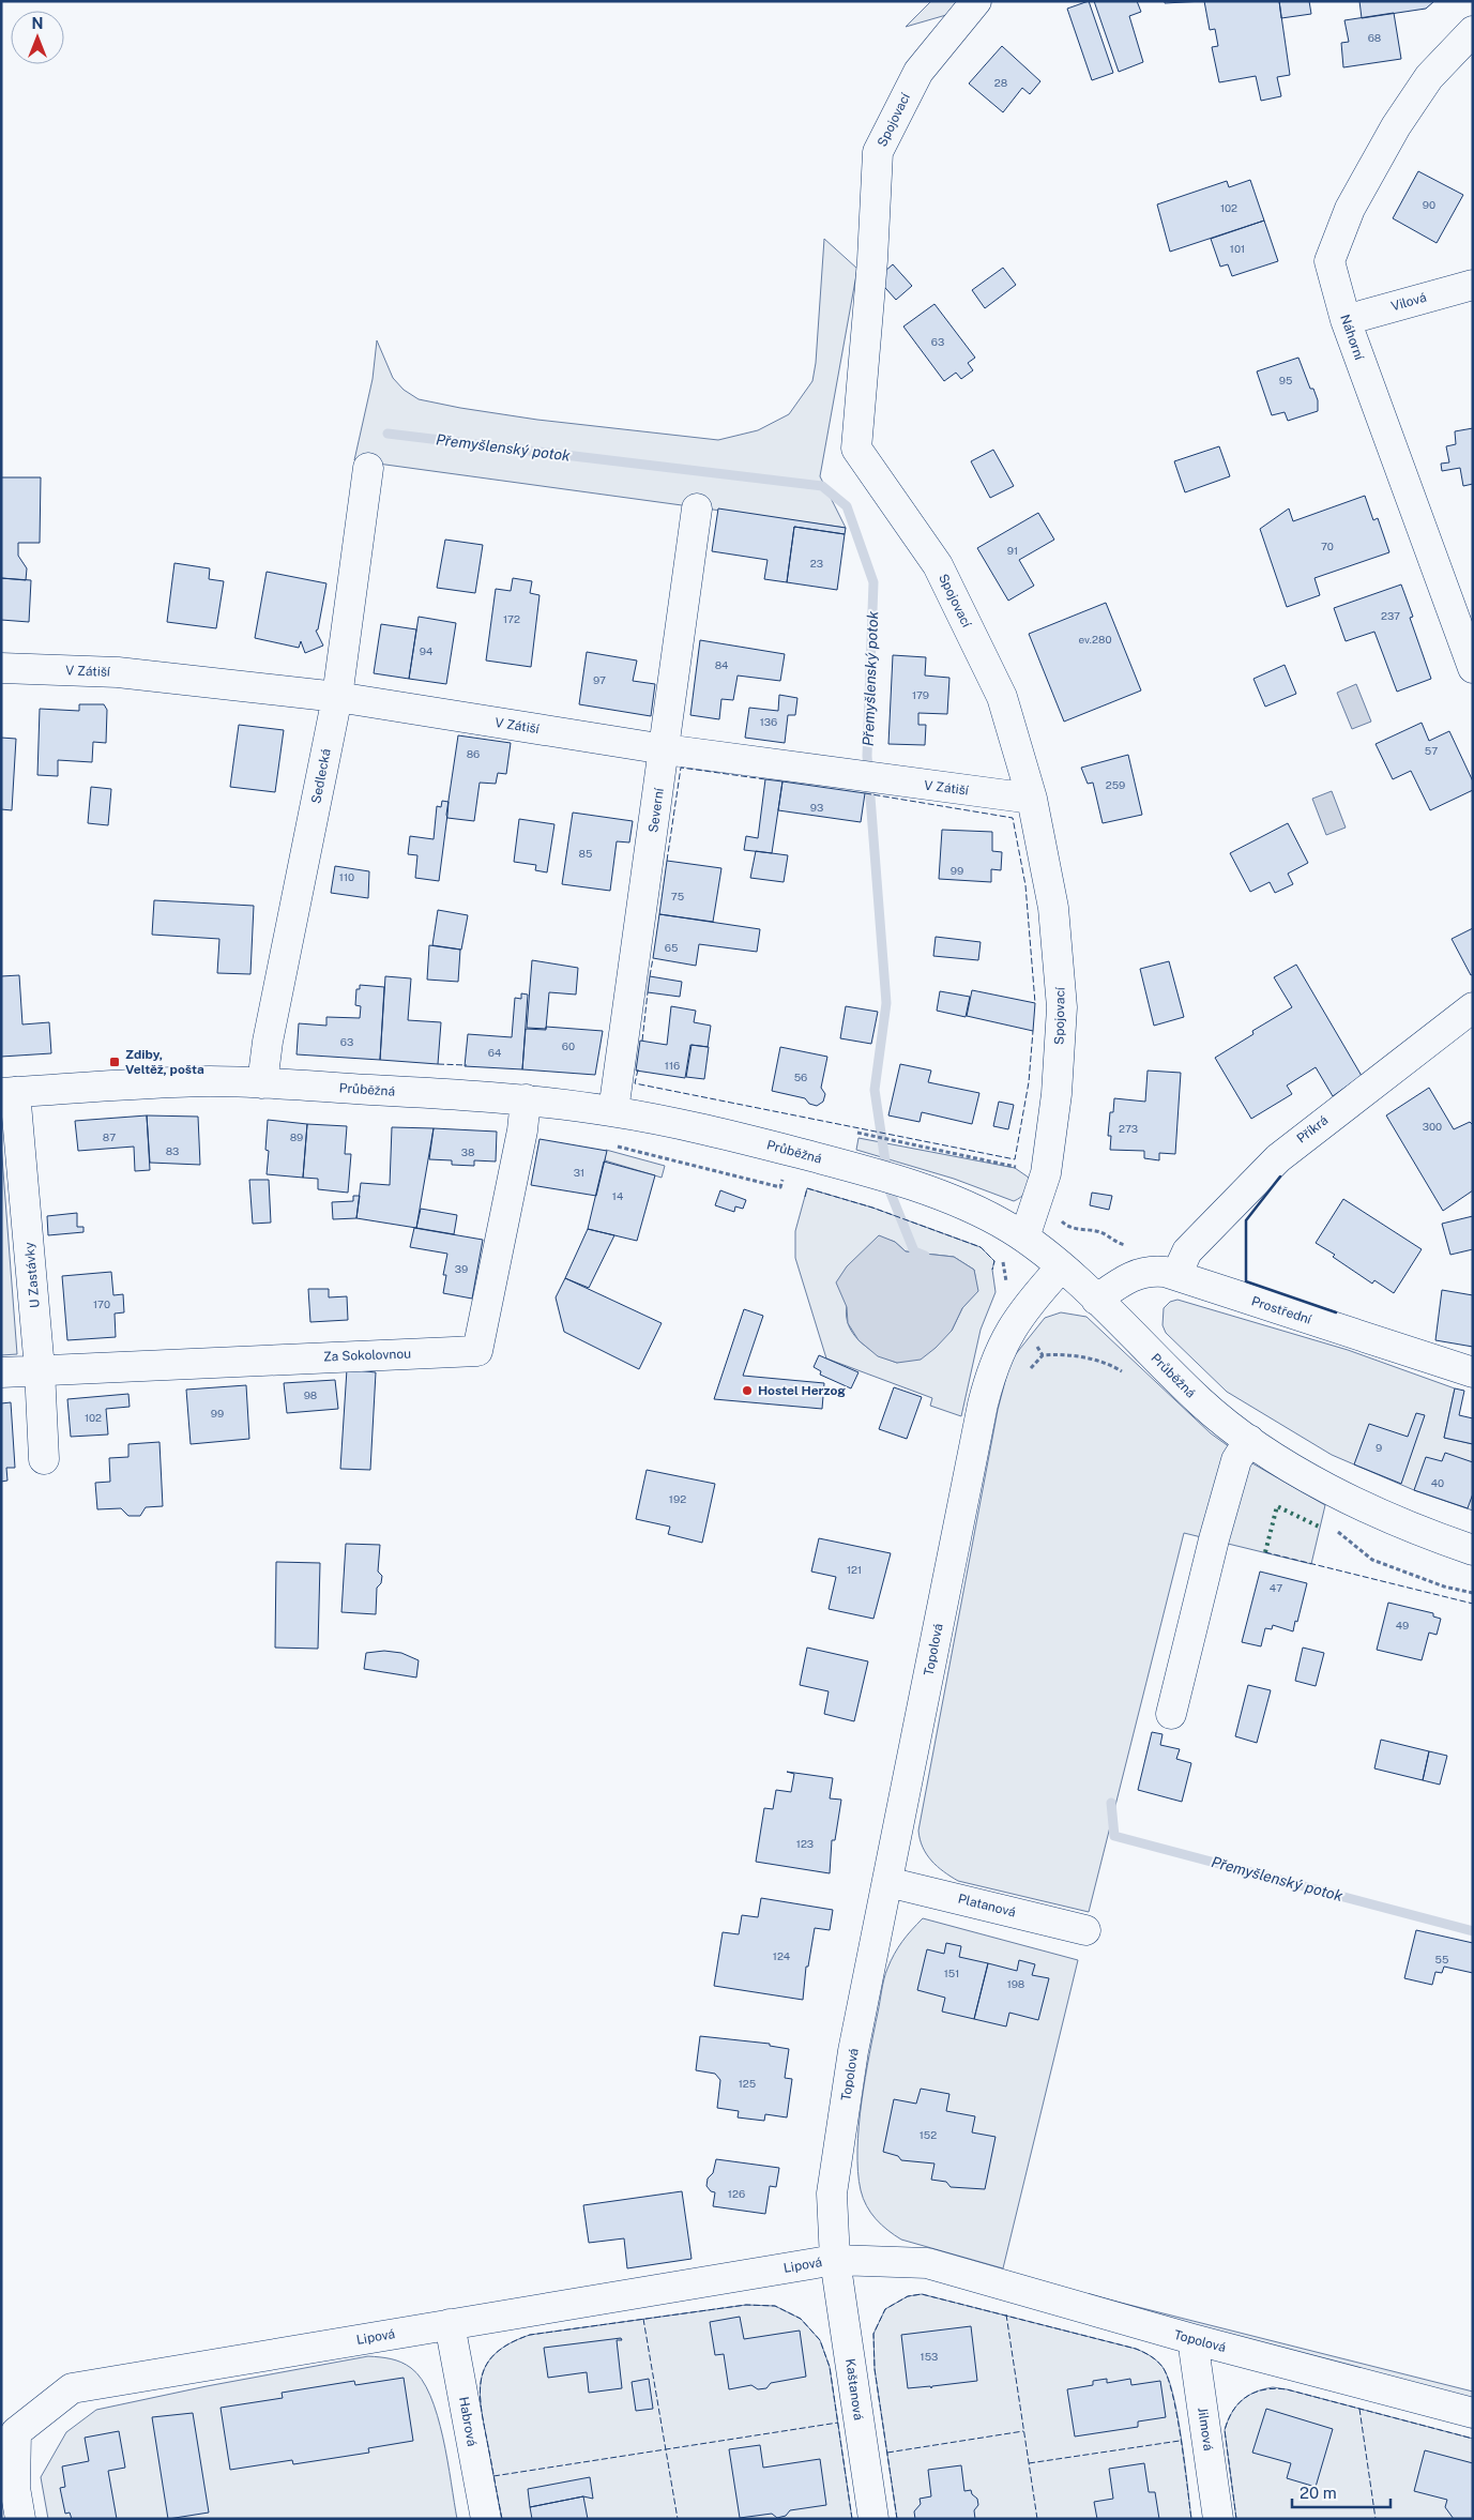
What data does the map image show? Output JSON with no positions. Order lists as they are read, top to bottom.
{
  "streets": {
    "street": [
      "Spojovací",
      "Vilová",
      "Náhorní",
      "V Zátiší",
      "Sedlecká",
      "Severní",
      "Průběžná",
      "Příkrá",
      "U Zastávky",
      "Prostřední",
      "Za Sokolovnou",
      "Topolová",
      "Platanová",
      "Lipová",
      "Kaštanová",
      "Habrová",
      "Jilmová"
    ]
  },
  "crossings": [
    ["Spojovací", "V Zátiší"],
    ["Spojovací", "Průběžná"],
    ["Vilová", "Náhorní"],
    ["V Zátiší", "Sedlecká"],
    ["V Zátiší", "Severní"],
    ["Sedlecká", "Průběžná"],
    ["Severní", "Průběžná"],
    ["Průběžná", "U Zastávky"],
    ["Průběžná", "Prostřední"],
    ["Průběžná", "Za Sokolovnou"],
    ["Průběžná", "Topolová"],
    ["Příkrá", "Prostřední"],
    ["U Zastávky", "Za Sokolovnou"],
    ["Topolová", "Platanová"],
    ["Topolová", "Lipová"],
    ["Topolová", "Kaštanová"],
    ["Topolová", "Jilmová"],
    ["Lipová", "Kaštanová"],
    ["Lipová", "Habrová"]
  ],
  "water": ["Přemyšlenský potok"],
  "places": {
    "transit": ["Zdiby, Veltěž, pošta"],
    "other": ["Hostel Herzog"]
  },
  "house_numbers": [
    "68",
    "28",
    "90",
    "102",
    "101",
    "63",
    "95",
    "70",
    "91",
    "23",
    "237",
    "172",
    "ev.280",
    "94",
    "84",
    "97",
    "179",
    "136",
    "57",
    "86",
    "259",
    "93",
    "85",
    "99",
    "110",
    "75",
    "65",
    "63",
    "60",
    "64",
    "116",
    "56",
    "300",
    "273",
    "87",
    "89",
    "83",
    "38",
    "31",
    "14",
    "39",
    "170",
    "98",
    "99",
    "102",
    "9",
    "40",
    "192",
    "121",
    "47",
    "49",
    "123",
    "124",
    "55",
    "151",
    "198",
    "125",
    "152",
    "126",
    "153"
  ],
  "scale_bar": "20 m",
  "north": "top"
}
